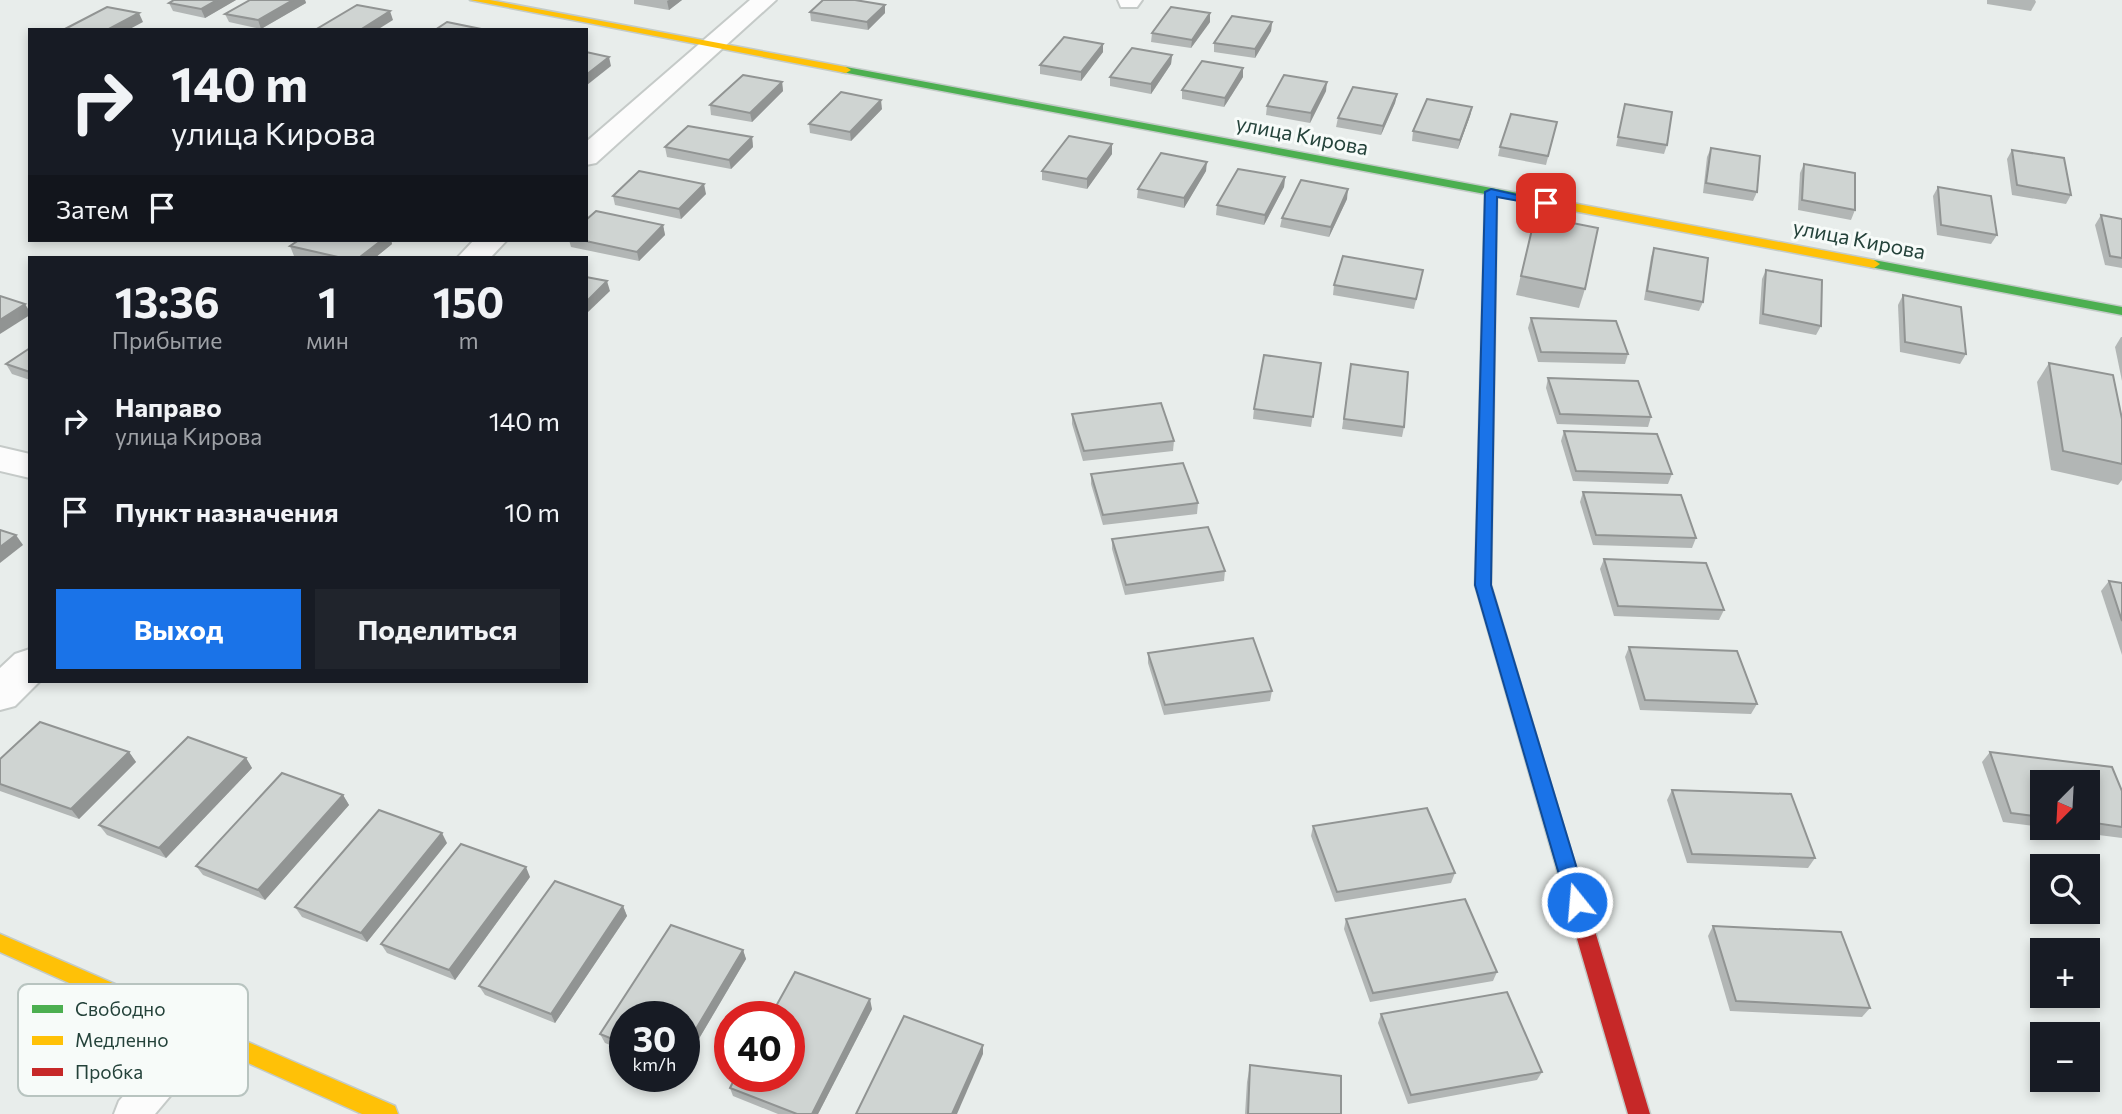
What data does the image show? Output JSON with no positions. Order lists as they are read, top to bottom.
{
  "streets": {
    "street": ["улица Кирова"]
  },
  "legend": ["Свободно", "Медленно", "Пробка"],
  "north": "bottom left",
  "page": {
    "turn": ["140 m", "улица Кирова"],
    "then": "Затем",
    "eta": [
      "13:36",
      "Прибытие",
      "1",
      "мин",
      "150",
      "m"
    ],
    "list": [
      {
        "name": "Направо",
        "note": "улица Кирова",
        "value": "140 m"
      },
      {
        "name": "Пункт назначения",
        "value": "10 m"
      }
    ],
    "buttons": ["Выход", "Поделиться"],
    "map_buttons": ["+", "−"],
    "speed": "30 km/h",
    "limit": "40"
  }
}
